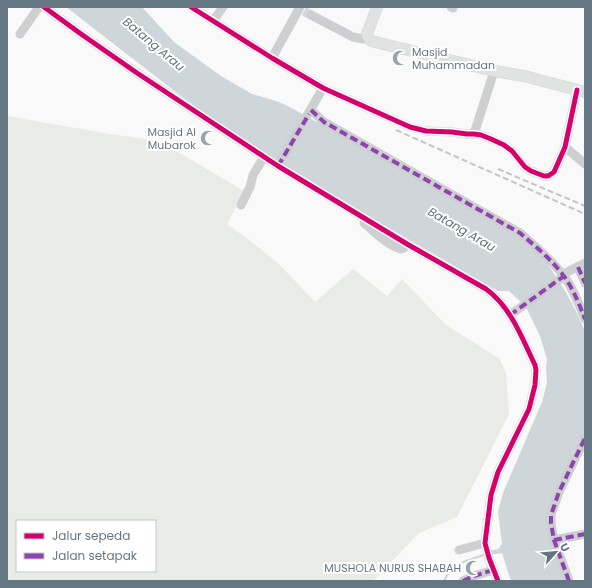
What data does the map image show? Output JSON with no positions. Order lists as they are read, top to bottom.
{
  "water": ["Batang Arau"],
  "places": {
    "mosque": ["Masjid Muhammadan", "Masjid Al Mubarok", "MUSHOLA NURUS SHABAH"]
  },
  "legend": ["Jalur sepeda", "Jalan setapak"],
  "north": "top right"
}
